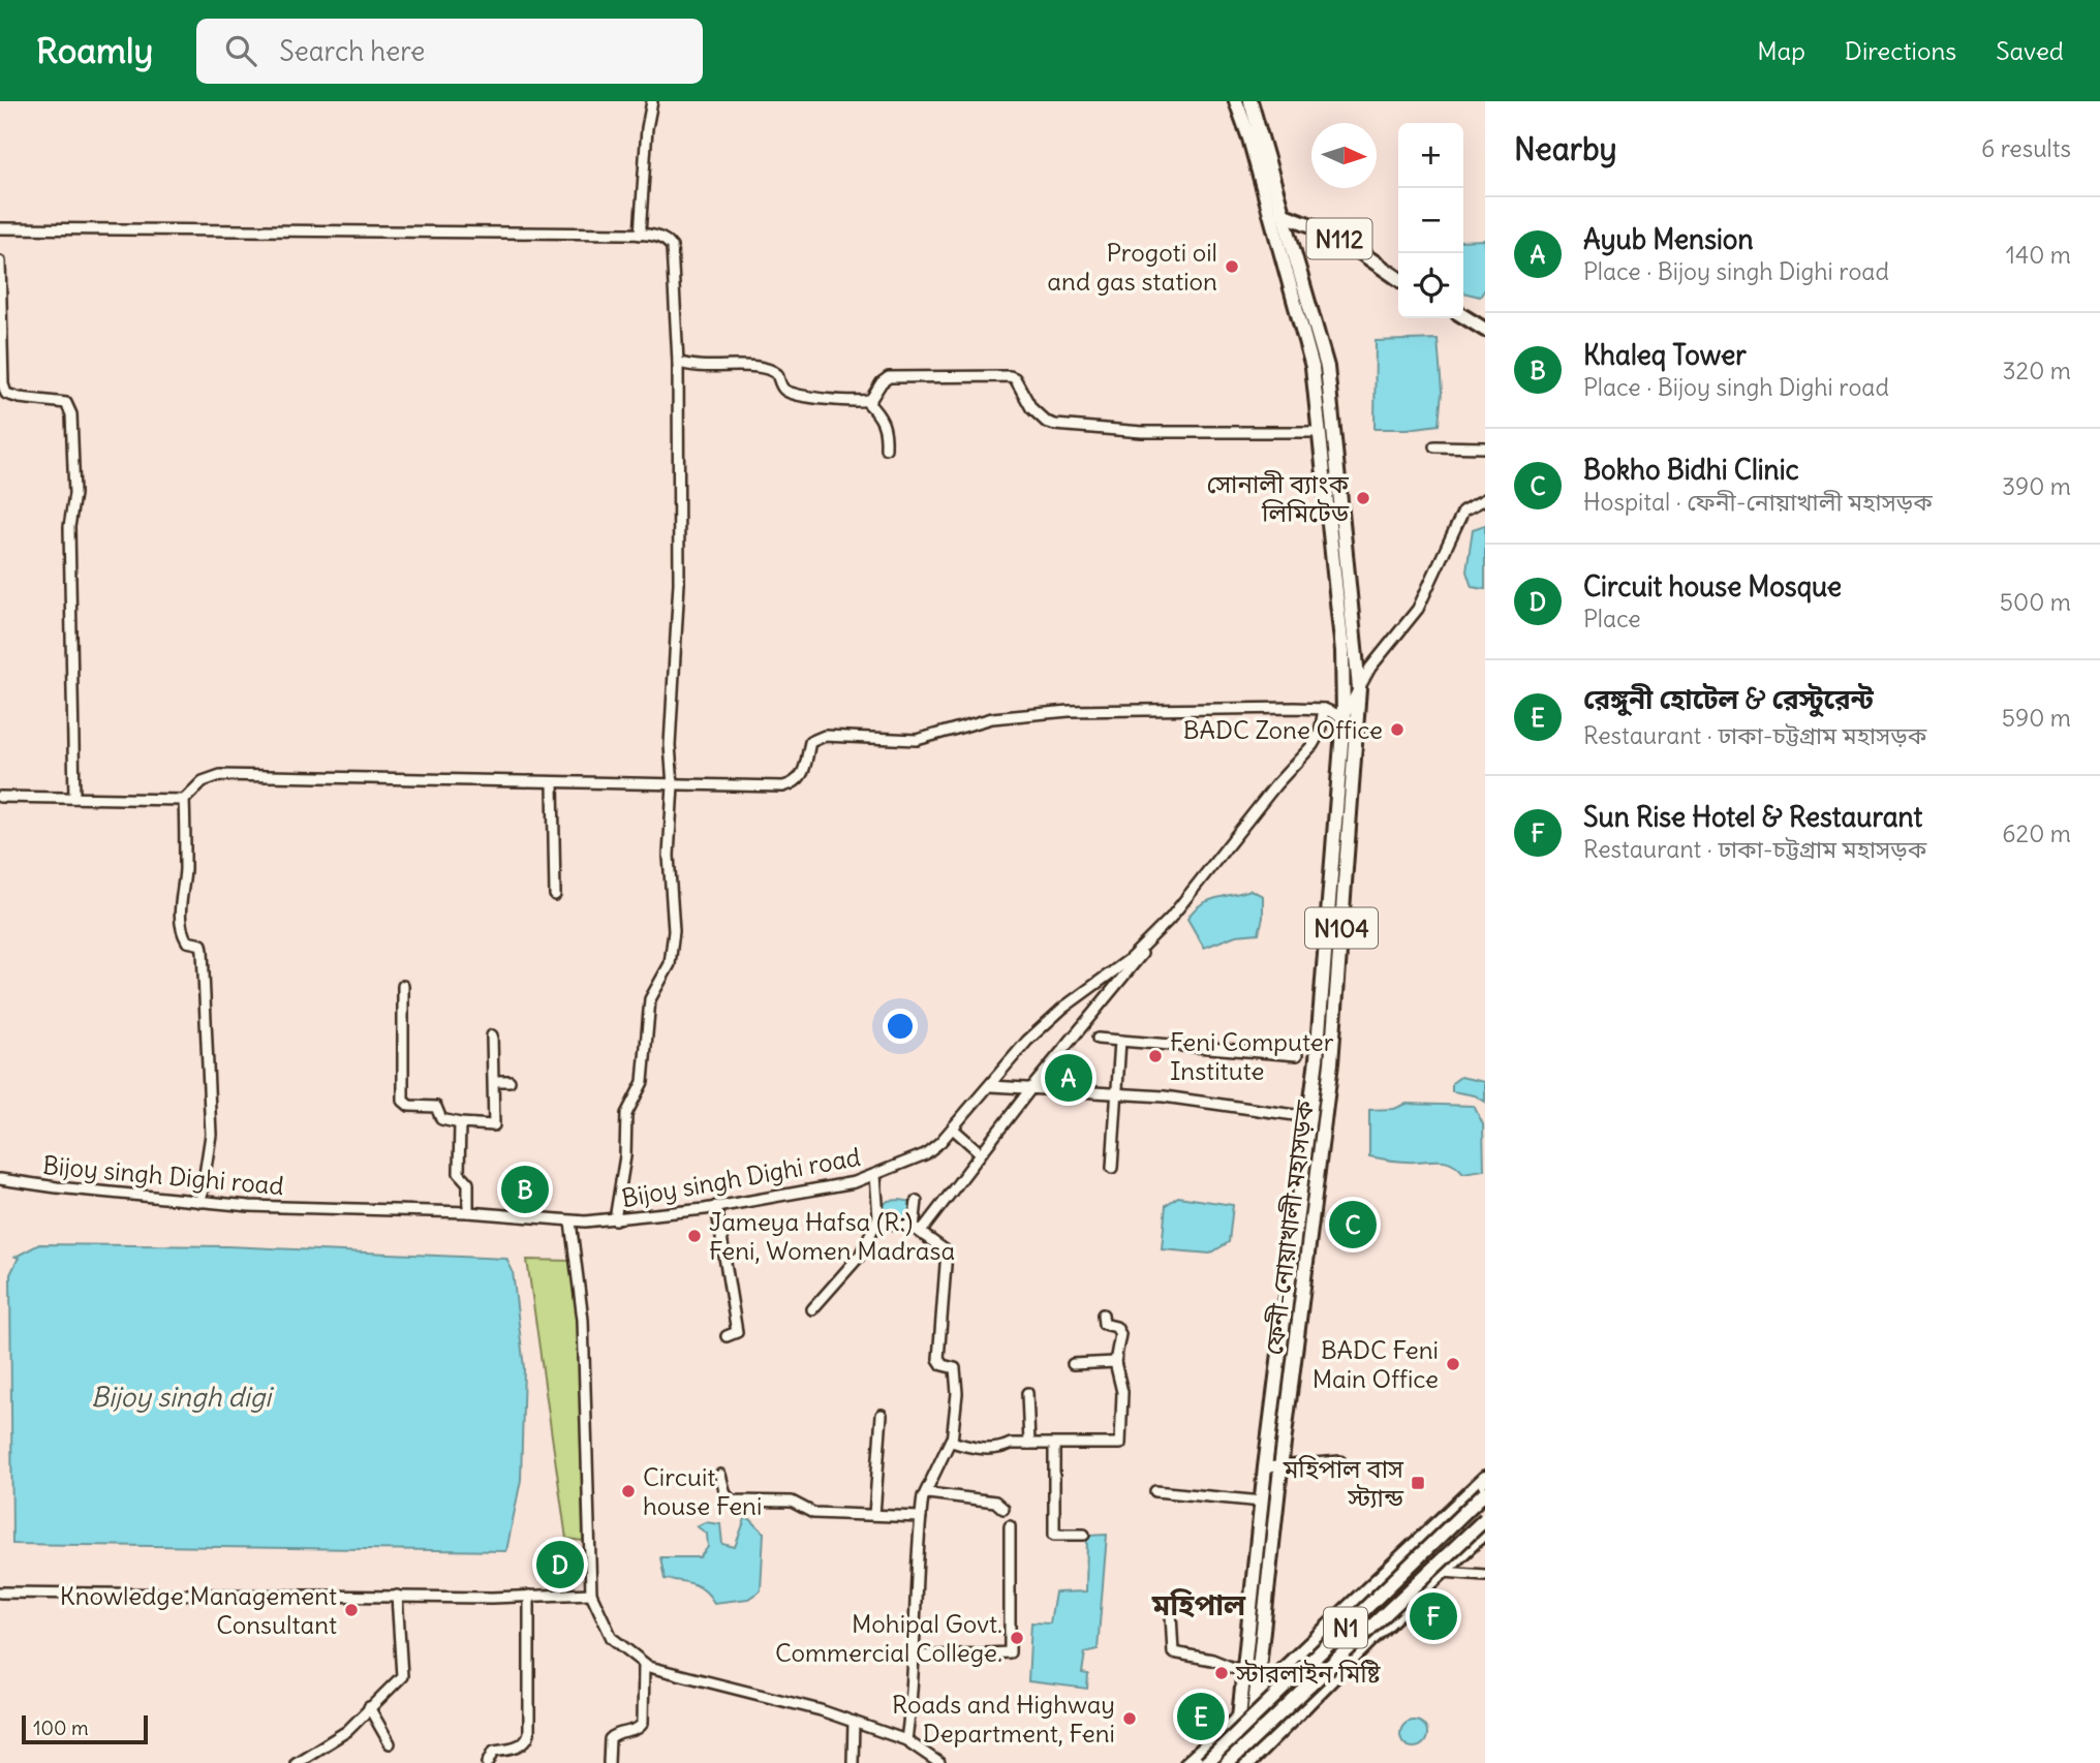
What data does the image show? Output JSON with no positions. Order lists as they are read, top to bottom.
{
  "streets": {
    "highway": [
      "N112",
      "N104",
      "ফেনী-নোয়াখালী মহাসড়ক",
      "N1"
    ],
    "street": ["Bijoy singh Dighi road"]
  },
  "crossings": [
    ["N112", "ফেনী-নোয়াখালী মহাসড়ক"]
  ],
  "districts": ["মহিপাল"],
  "water": ["Bijoy singh digi"],
  "places": {
    "other": [
      "Progoti oil and gas station",
      "সোনালী ব্যাংক লিমিটেড",
      "BADC Zone Office",
      "Feni Computer Institute",
      "Jameya Hafsa (R:) Feni, Women Madrasa",
      "BADC Feni Main Office",
      "Circuit house Feni",
      "Knowledge Management Consultant",
      "Mohipal Govt. Commercial College.",
      "স্টারলাইন মিষ্টি",
      "Roads and Highway Department, Feni"
    ],
    "transit": ["মহিপাল বাস স্ট্যান্ড"]
  },
  "scale_bar": "100 m",
  "north": "right",
  "page": {
    "header": "Roamly",
    "search": "Search here",
    "nav": ["Map", "Directions", "Saved"],
    "heading": ["Nearby", "6 results"],
    "map_buttons": ["+", "−"],
    "list": [
      {
        "mark": "A",
        "name": "Ayub Mension",
        "note": "Place · Bijoy singh Dighi road",
        "value": "140 m"
      },
      {
        "mark": "B",
        "name": "Khaleq Tower",
        "note": "Place · Bijoy singh Dighi road",
        "value": "320 m"
      },
      {
        "mark": "C",
        "name": "Bokho Bidhi Clinic",
        "note": "Hospital · ফেনী-নোয়াখালী মহাসড়ক",
        "value": "390 m"
      },
      {
        "mark": "D",
        "name": "Circuit house Mosque",
        "note": "Place",
        "value": "500 m"
      },
      {
        "mark": "E",
        "name": "রেঙ্গুনী হোটেল & রেস্টুরেন্ট",
        "note": "Restaurant · ঢাকা-চট্টগ্রাম মহাসড়ক",
        "value": "590 m"
      },
      {
        "mark": "F",
        "name": "Sun Rise Hotel & Restaurant",
        "note": "Restaurant · ঢাকা-চট্টগ্রাম মহাসড়ক",
        "value": "620 m"
      }
    ],
    "pins": [
      "A",
      "B",
      "C",
      "D",
      "F",
      "E"
    ],
    "scale": "100 m"
  }
}
